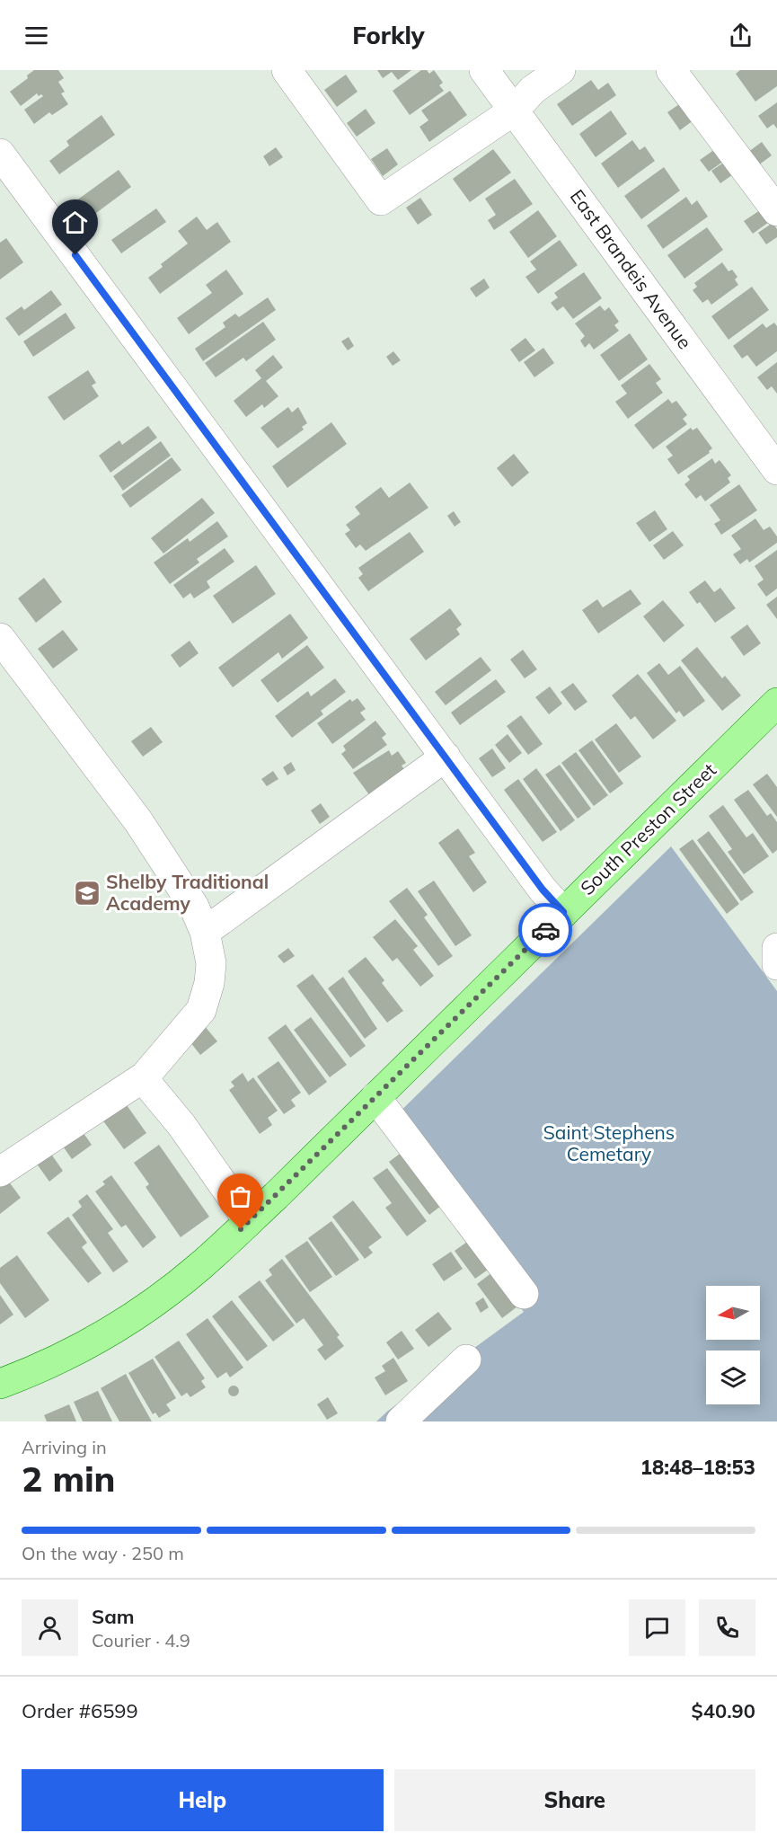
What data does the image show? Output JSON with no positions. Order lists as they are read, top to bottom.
{
  "streets": {
    "main road": ["South Preston Street"],
    "street": ["East Brandeis Avenue"]
  },
  "parks": ["Saint Stephens Cemetary"],
  "places": {
    "school or university": ["Shelby Traditional Academy"]
  },
  "north": "left",
  "page": {
    "header": "Forkly",
    "heading": ["2 min", "Arriving in", "18:48–18:53"],
    "panel": [
      "Sam",
      "Courier · 4.9",
      "Order #6599",
      "$40.90"
    ],
    "bar": "On the way · 250 m",
    "buttons": ["Help", "Share"]
  }
}
